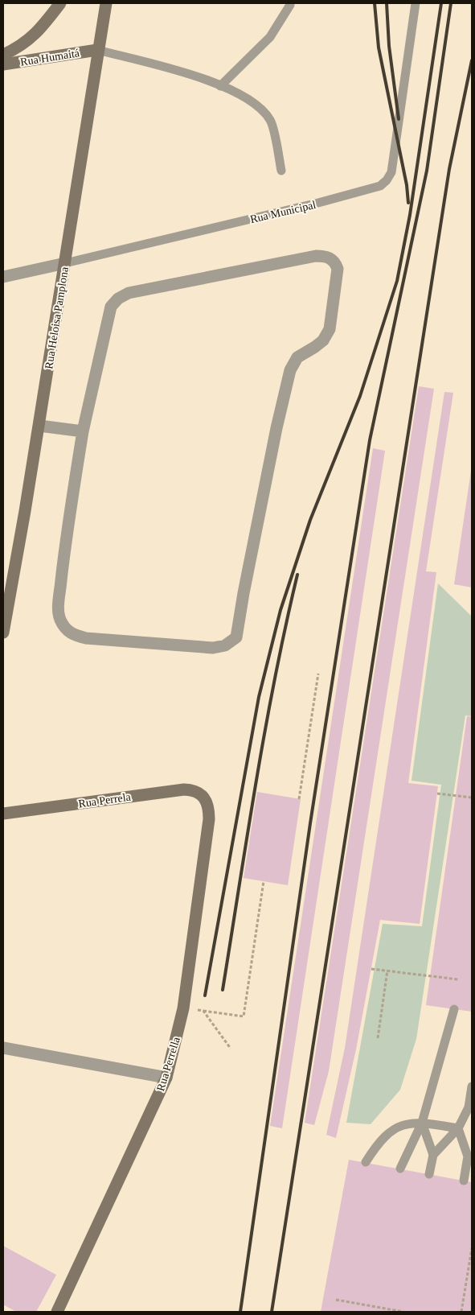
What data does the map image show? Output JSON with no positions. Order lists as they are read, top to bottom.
{
  "streets": {
    "street": [
      "Rua Humaitá",
      "Rua Municipal",
      "Rua Heloisa Pamplona",
      "Rua Perrela",
      "Rua Perrella"
    ]
  },
  "crossings": [
    ["Rua Humaitá", "Rua Heloisa Pamplona"],
    ["Rua Municipal", "Rua Heloisa Pamplona"],
    ["Rua Perrela", "Rua Perrella"]
  ]
}
